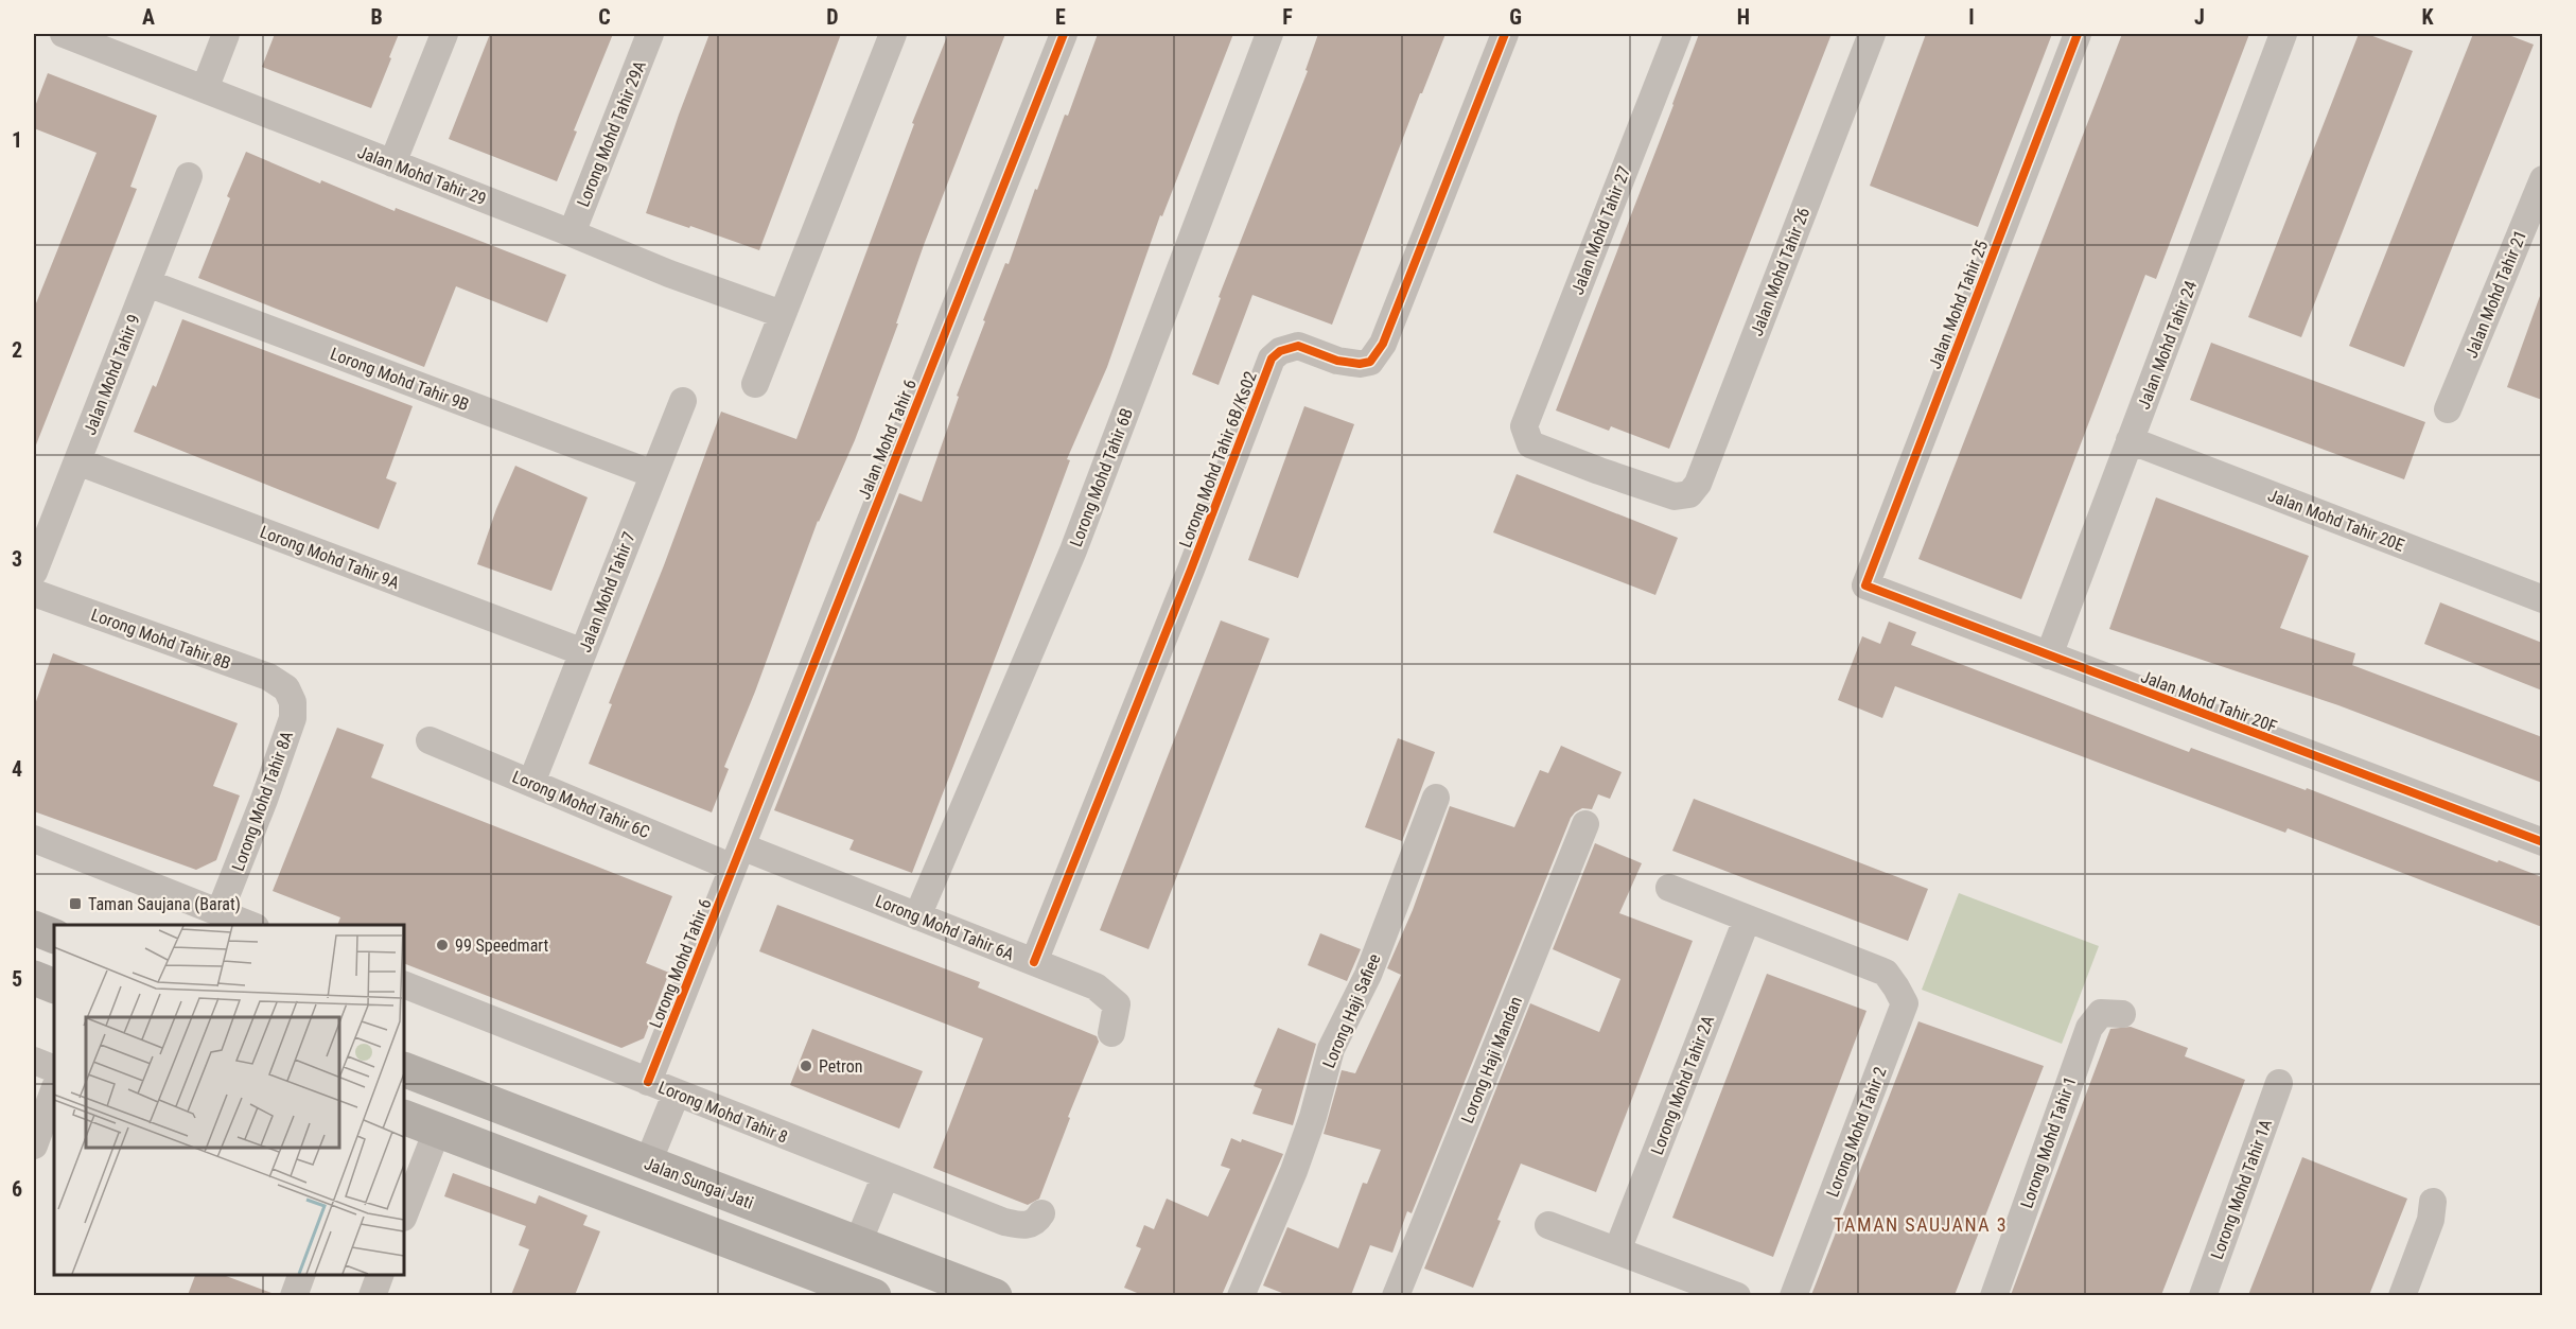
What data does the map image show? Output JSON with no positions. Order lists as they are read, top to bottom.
{
  "streets": {
    "main road": ["Jalan Sungai Jati"],
    "street": [
      "Lorong Mohd Tahir 29A",
      "Jalan Mohd Tahir 29",
      "Jalan Mohd Tahir 27",
      "Jalan Mohd Tahir 26",
      "Jalan Mohd Tahir 21",
      "Jalan Mohd Tahir 25",
      "Jalan Mohd Tahir 24",
      "Jalan Mohd Tahir 9",
      "Lorong Mohd Tahir 9B",
      "Jalan Mohd Tahir 6",
      "Lorong Mohd Tahir 6B/Ks02",
      "Lorong Mohd Tahir 6B",
      "Jalan Mohd Tahir 20E",
      "Lorong Mohd Tahir 9A",
      "Jalan Mohd Tahir 7",
      "Lorong Mohd Tahir 8B",
      "Jalan Mohd Tahir 20F",
      "Lorong Mohd Tahir 8A",
      "Lorong Mohd Tahir 6C",
      "Lorong Mohd Tahir 6A",
      "Lorong Mohd Tahir 6",
      "Lorong Haji Safiee",
      "Lorong Haji Mandan",
      "Lorong Mohd Tahir 2A",
      "Lorong Mohd Tahir 8",
      "Lorong Mohd Tahir 2",
      "Lorong Mohd Tahir 1",
      "Lorong Mohd Tahir 1A"
    ]
  },
  "crossings": [
    ["Lorong Mohd Tahir 29A", "Jalan Mohd Tahir 29"],
    ["Jalan Mohd Tahir 27", "Jalan Mohd Tahir 26"],
    ["Jalan Mohd Tahir 25", "Jalan Mohd Tahir 20F"],
    ["Jalan Mohd Tahir 24", "Jalan Mohd Tahir 20E"],
    ["Jalan Mohd Tahir 24", "Jalan Mohd Tahir 20F"],
    ["Jalan Mohd Tahir 9", "Lorong Mohd Tahir 9B"],
    ["Jalan Mohd Tahir 9", "Lorong Mohd Tahir 9A"],
    ["Lorong Mohd Tahir 9B", "Jalan Mohd Tahir 7"],
    ["Jalan Mohd Tahir 6", "Lorong Mohd Tahir 6C"],
    ["Jalan Mohd Tahir 6", "Lorong Mohd Tahir 6A"],
    ["Jalan Mohd Tahir 6", "Lorong Mohd Tahir 6"],
    ["Lorong Mohd Tahir 6B/Ks02", "Lorong Mohd Tahir 6A"],
    ["Lorong Mohd Tahir 6B", "Lorong Mohd Tahir 6A"],
    ["Lorong Mohd Tahir 9A", "Jalan Mohd Tahir 7"],
    ["Jalan Mohd Tahir 7", "Lorong Mohd Tahir 6C"],
    ["Lorong Mohd Tahir 8B", "Lorong Mohd Tahir 8A"],
    ["Lorong Mohd Tahir 6C", "Lorong Mohd Tahir 6A"],
    ["Lorong Mohd Tahir 6C", "Lorong Mohd Tahir 6"],
    ["Lorong Mohd Tahir 6A", "Lorong Mohd Tahir 6"],
    ["Lorong Mohd Tahir 6", "Lorong Mohd Tahir 8"],
    ["Lorong Mohd Tahir 2A", "Lorong Mohd Tahir 2"]
  ],
  "districts": ["TAMAN SAUJANA 3"],
  "places": {
    "transit": ["Taman Saujana (Barat)"],
    "other": ["99 Speedmart", "Petron"]
  },
  "grid": {
    "columns": [
      "A",
      "B",
      "C",
      "D",
      "E",
      "F",
      "G",
      "H",
      "I",
      "J",
      "K"
    ],
    "rows": [
      "1",
      "2",
      "3",
      "4",
      "5",
      "6"
    ]
  }
}
